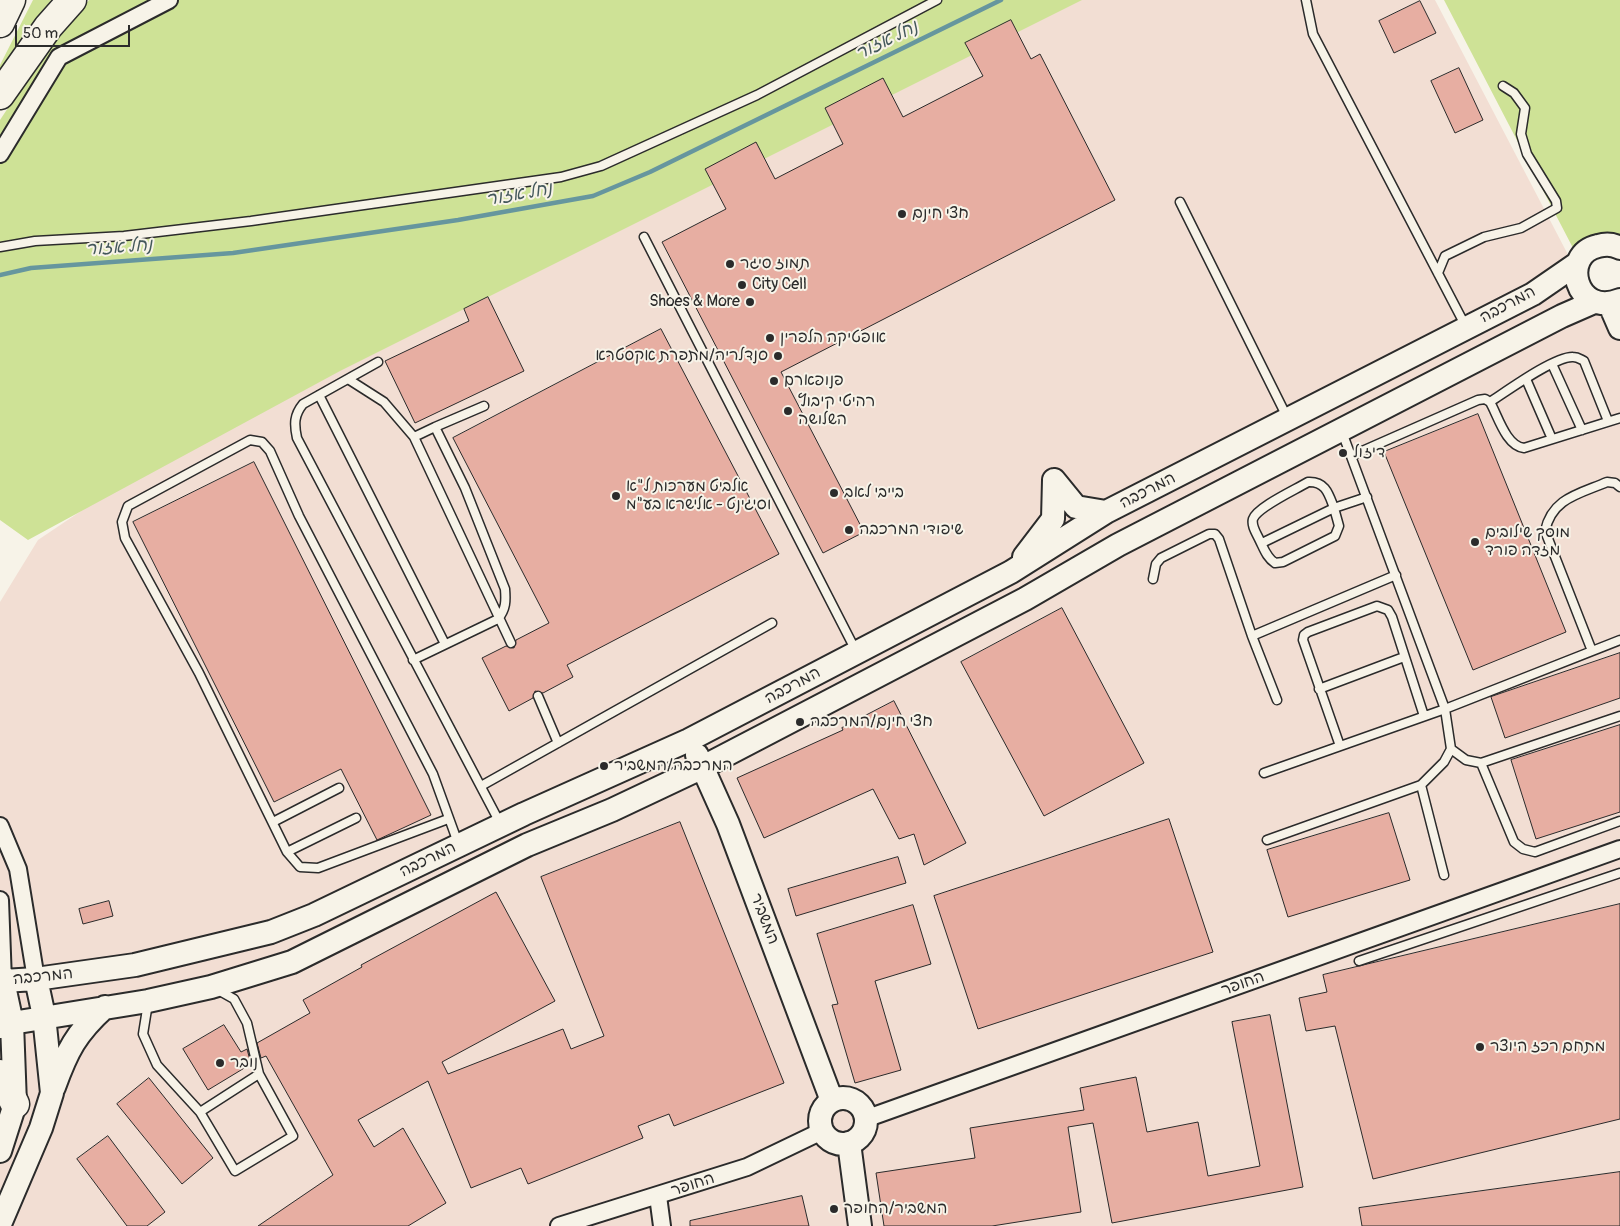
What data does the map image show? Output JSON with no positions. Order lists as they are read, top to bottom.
{
  "streets": {
    "street": ["המרכבה", "המשביר", "החופר"]
  },
  "crossings": [
    ["המרכבה", "המשביר"],
    ["המשביר", "החופר"]
  ],
  "water": ["נחל אזור"],
  "places": [
    "חצי חינם",
    "תמוז סיגר",
    "City Cell",
    "Shoes & More",
    "אופטיקה הלפרין",
    "סנדלריה/מתפרת אקסטרא",
    "פנופארם",
    "רהיטי קיבוץ השלושה",
    "דיזול",
    "בייבי לאב",
    "אלביט מערכות ל\"א וסיגינט - אלישרא בע\"מ",
    "שיפודי המרכבה",
    "מוסך שילובים מזדה פורד",
    "חצי חינם/המרכבה",
    "המרכבה/המשביר",
    "מתחם רכז היוצר",
    "נובר",
    "המשביר/החופר"
  ],
  "scale_bar": "50 m"
}
